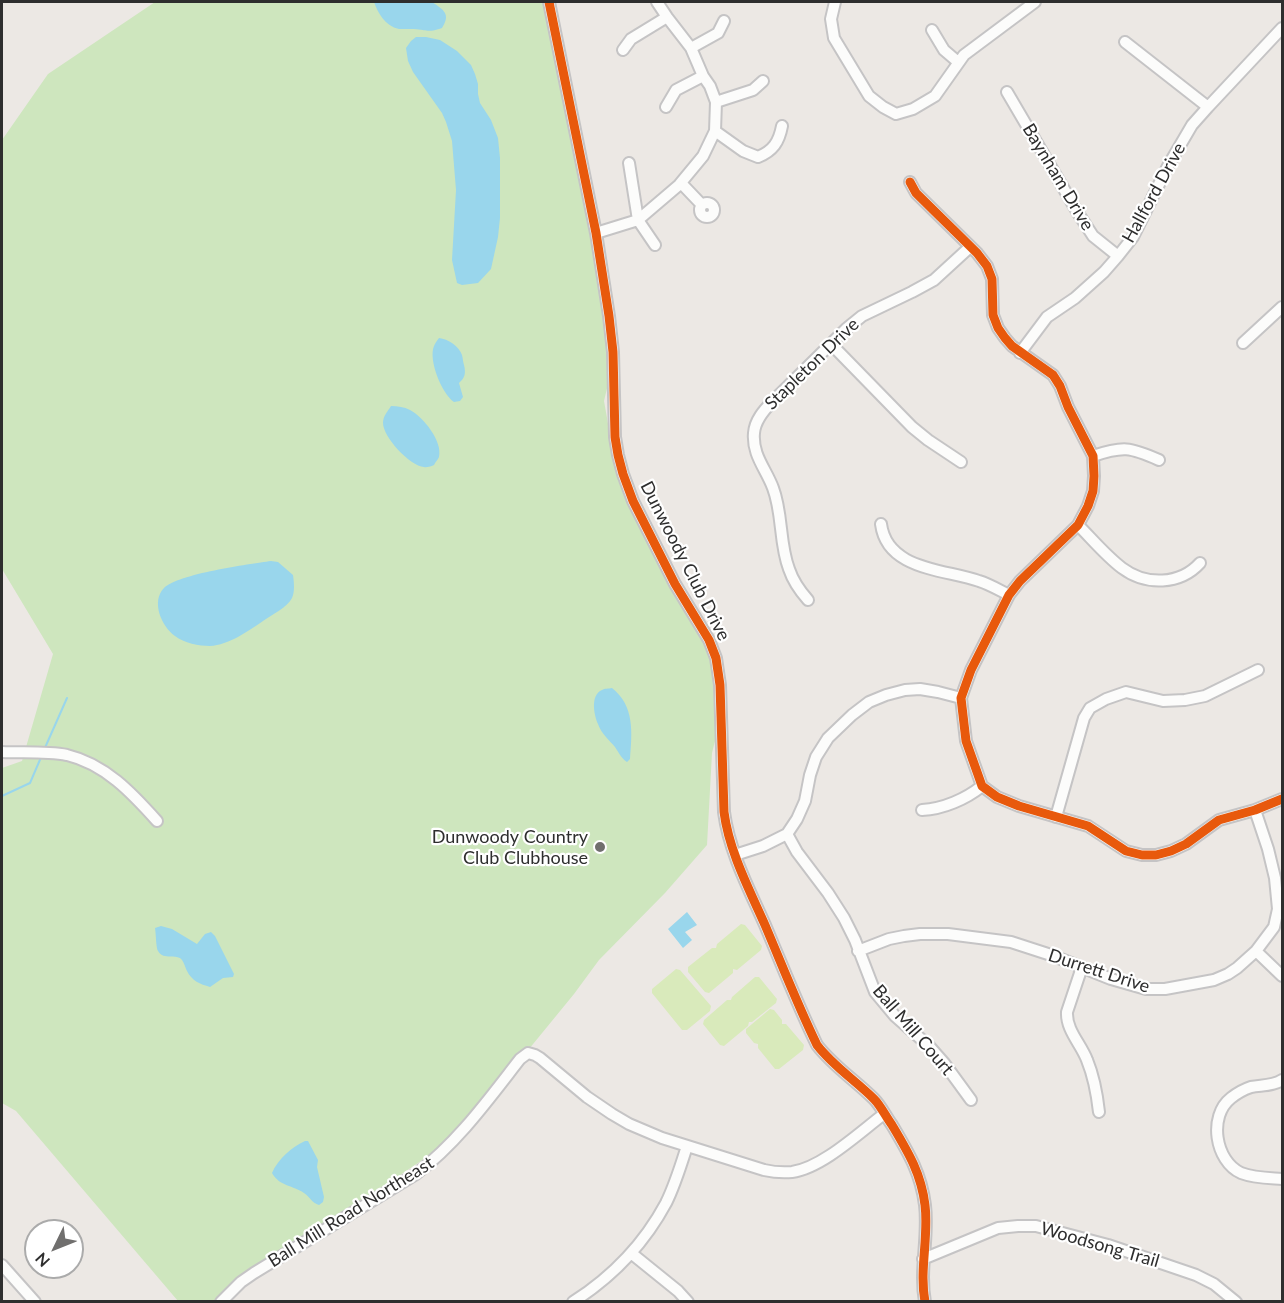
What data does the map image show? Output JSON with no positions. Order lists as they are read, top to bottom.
{
  "streets": {
    "street": [
      "Baynham Drive",
      "Hallford Drive",
      "Stapleton Drive",
      "Dunwoody Club Drive",
      "Durrett Drive",
      "Ball Mill Court",
      "Ball Mill Road Northeast",
      "Woodsong Trail"
    ]
  },
  "crossings": [
    ["Baynham Drive", "Hallford Drive"],
    ["Dunwoody Club Drive", "Woodsong Trail"],
    ["Durrett Drive", "Ball Mill Court"]
  ],
  "places": ["Dunwoody Country Club Clubhouse"],
  "north": "bottom left"
}
